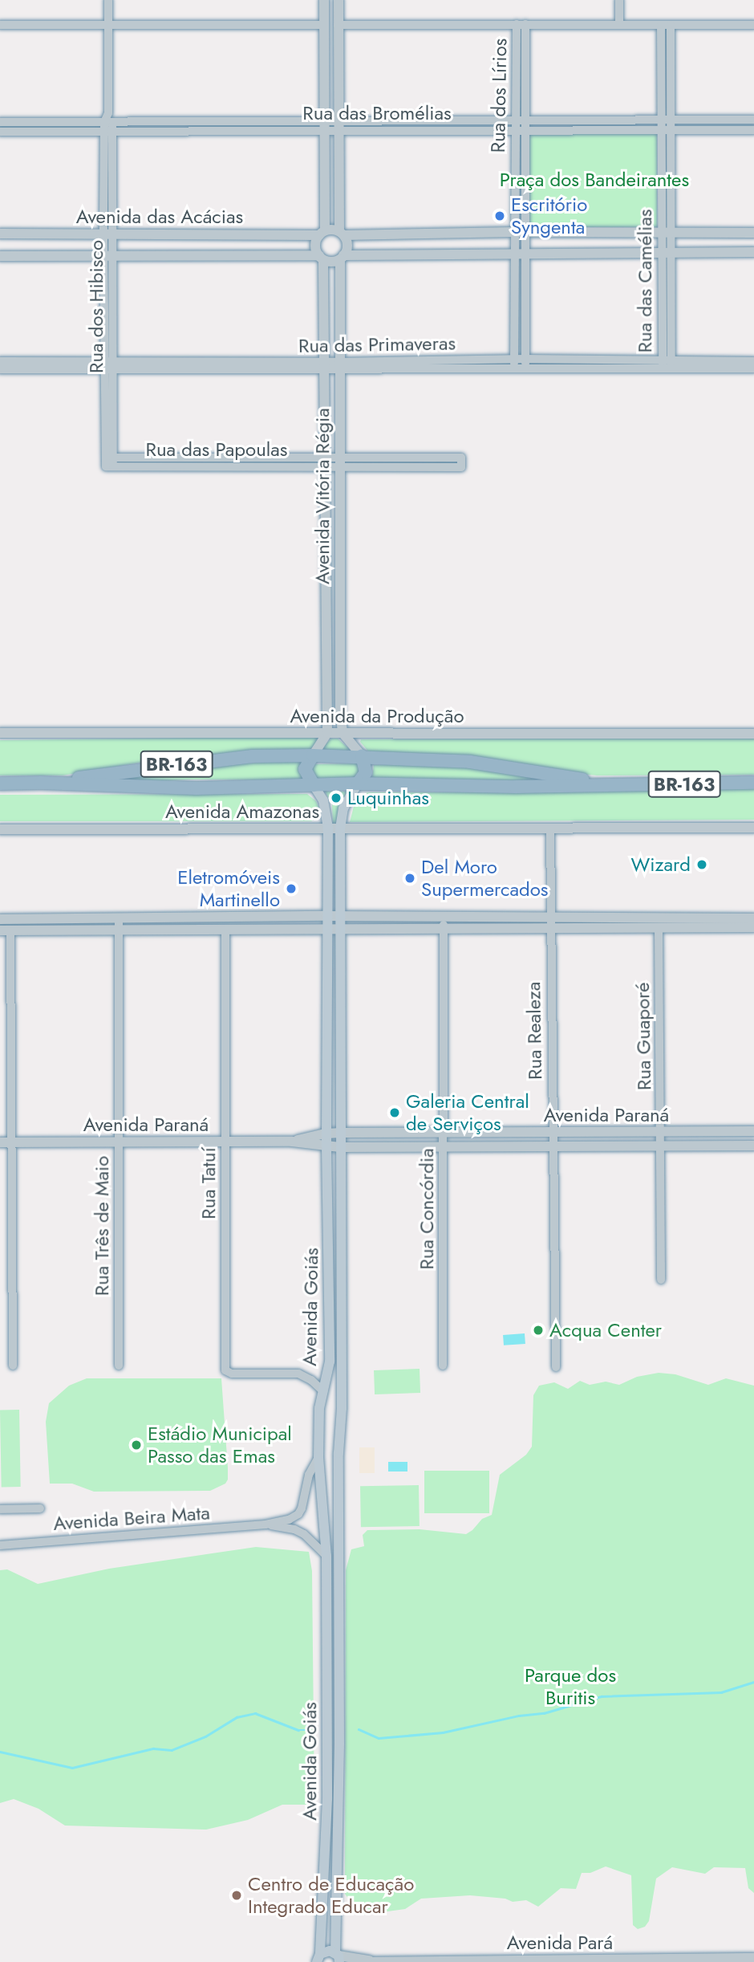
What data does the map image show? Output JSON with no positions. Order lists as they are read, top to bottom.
{
  "streets": {
    "highway": ["BR-163"],
    "main road": ["Avenida Goiás"],
    "street": [
      "Rua dos Lírios",
      "Rua das Bromélias",
      "Avenida das Acácias",
      "Rua das Camélias",
      "Rua dos Hibisco",
      "Rua das Primaveras",
      "Rua das Papoulas",
      "Avenida Vitória Régia",
      "Avenida da Produção",
      "Avenida Amazonas",
      "Rua Realeza",
      "Rua Guaporé",
      "Avenida Paraná",
      "Rua Tatuí",
      "Rua Concórdia",
      "Rua Três de Maio",
      "Avenida Beira Mata",
      "Avenida Pará"
    ]
  },
  "crossings": [
    ["Rua dos Lírios", "Rua das Bromélias"],
    ["Rua dos Lírios", "Rua das Primaveras"],
    ["Rua das Bromélias", "Rua das Camélias"],
    ["Rua das Bromélias", "Rua dos Hibisco"],
    ["Avenida das Acácias", "Rua dos Hibisco"],
    ["Avenida das Acácias", "Avenida Vitória Régia"],
    ["Rua das Camélias", "Rua das Primaveras"],
    ["Rua dos Hibisco", "Rua das Primaveras"],
    ["Rua dos Hibisco", "Rua das Papoulas"],
    ["Rua das Primaveras", "Avenida Vitória Régia"],
    ["Rua das Papoulas", "Avenida Vitória Régia"],
    ["Avenida Vitória Régia", "Avenida da Produção"],
    ["BR-163", "Avenida Goiás"],
    ["Avenida Amazonas", "Rua Realeza"],
    ["Avenida Amazonas", "Avenida Goiás"],
    ["Rua Realeza", "Avenida Paraná"],
    ["Rua Guaporé", "Avenida Paraná"],
    ["Avenida Paraná", "Rua Tatuí"],
    ["Avenida Paraná", "Rua Concórdia"],
    ["Avenida Paraná", "Rua Três de Maio"],
    ["Avenida Paraná", "Avenida Goiás"],
    ["Rua Tatuí", "Avenida Goiás"],
    ["Avenida Goiás", "Avenida Beira Mata"]
  ],
  "parks": ["Praça dos Bandeirantes", "Parque dos Buritis"],
  "places": [
    "Escritório Syngenta",
    "Luquinhas",
    "Wizard",
    "Del Moro Supermercados",
    "Eletromóveis Martinello",
    "Galeria Central de Serviços",
    "Acqua Center",
    "Estádio Municipal Passo das Emas",
    "Centro de Educação Integrado Educar"
  ]
}
